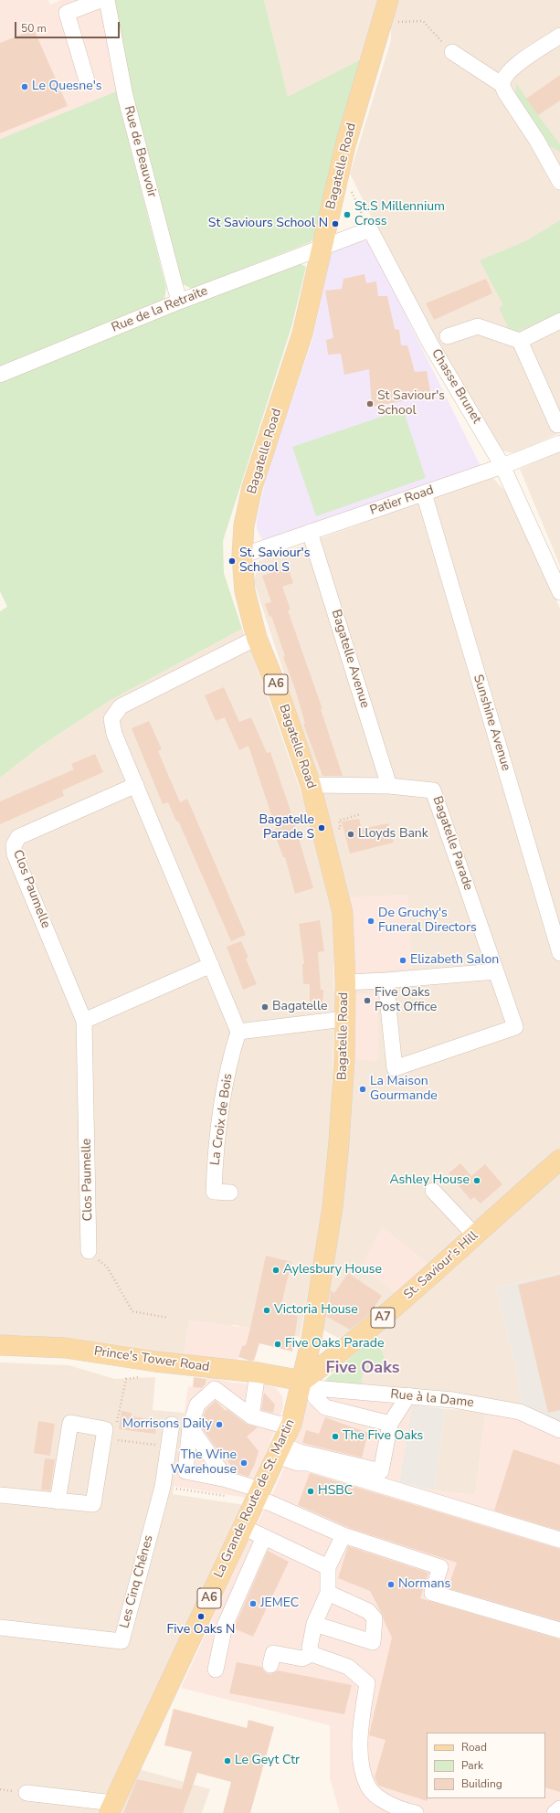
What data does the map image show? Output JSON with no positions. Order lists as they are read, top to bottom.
{
  "streets": {
    "main road": [
      "Bagatelle Road",
      "A6",
      "St. Saviour's Hill",
      "A7",
      "Prince's Tower Road",
      "La Grande Route de St. Martin"
    ],
    "street": [
      "Rue de Beauvoir",
      "Rue de la Retraite",
      "Chasse Brunet",
      "Patier Road",
      "Bagatelle Avenue",
      "Sunshine Avenue",
      "Bagatelle Parade",
      "Clos Paumelle",
      "La Croix de Bois",
      "Rue à la Dame",
      "Les Cinq Chênes"
    ]
  },
  "crossings": [
    ["Rue de Beauvoir", "Rue de la Retraite"],
    ["Bagatelle Road", "Rue de la Retraite"],
    ["Bagatelle Road", "Patier Road"],
    ["Bagatelle Road", "Bagatelle Parade"],
    ["Bagatelle Road", "St. Saviour's Hill"],
    ["Bagatelle Road", "Prince's Tower Road"],
    ["Bagatelle Road", "Rue à la Dame"],
    ["Bagatelle Road", "La Grande Route de St. Martin"],
    ["Chasse Brunet", "Patier Road"],
    ["Patier Road", "Bagatelle Avenue"],
    ["Patier Road", "Sunshine Avenue"],
    ["Bagatelle Avenue", "Bagatelle Parade"],
    ["St. Saviour's Hill", "Prince's Tower Road"],
    ["St. Saviour's Hill", "Rue à la Dame"],
    ["St. Saviour's Hill", "La Grande Route de St. Martin"],
    ["Prince's Tower Road", "Rue à la Dame"],
    ["Prince's Tower Road", "La Grande Route de St. Martin"],
    ["Rue à la Dame", "La Grande Route de St. Martin"]
  ],
  "districts": ["Five Oaks"],
  "places": [
    "Le Quesne's",
    "St.S Millennium Cross",
    "St Saviours School N",
    "St Saviour's School",
    "St. Saviour's School S",
    "Bagatelle Parade S",
    "Lloyds Bank",
    "De Gruchy's Funeral Directors",
    "Elizabeth Salon",
    "Five Oaks Post Office",
    "Bagatelle",
    "La Maison Gourmande",
    "Ashley House",
    "Aylesbury House",
    "Victoria House",
    "Five Oaks Parade",
    "Morrisons Daily",
    "The Five Oaks",
    "The Wine Warehouse",
    "HSBC",
    "Normans",
    "JEMEC",
    "Five Oaks N",
    "Le Geyt Ctr"
  ],
  "legend": ["Road", "Park", "Building"],
  "scale_bar": "50 m"
}
